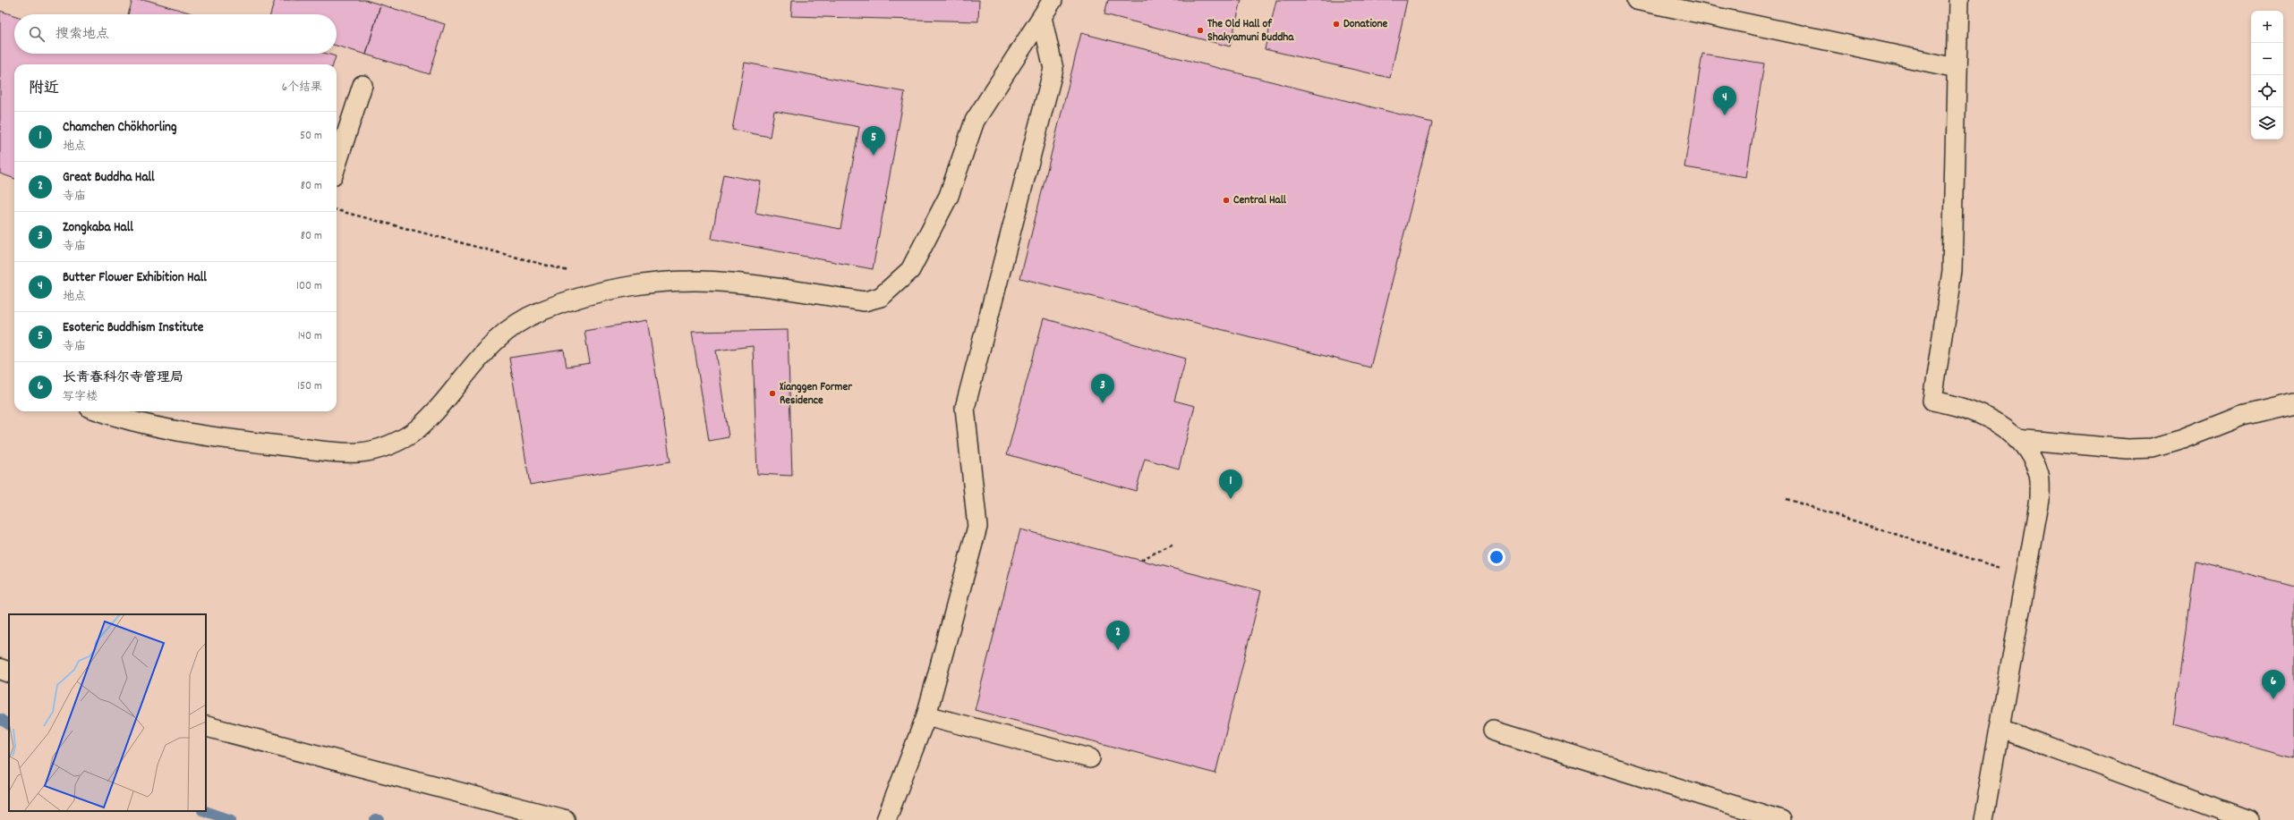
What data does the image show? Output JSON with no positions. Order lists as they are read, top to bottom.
{
  "places": [
    "Donatione",
    "The Old Hall of Shakyamuni Buddha",
    "Central Hall",
    "Xianggen Former Residence"
  ],
  "page": {
    "map_buttons": ["+", "−"],
    "search": "搜索地点",
    "heading": ["附近", "6个结果"],
    "pins": [
      "4",
      "5",
      "3",
      "1",
      "2",
      "6"
    ],
    "list": [
      {
        "mark": "1",
        "name": "Chamchen Chökhorling",
        "note": "地点",
        "value": "50 m"
      },
      {
        "mark": "2",
        "name": "Great Buddha Hall",
        "note": "寺庙",
        "value": "80 m"
      },
      {
        "mark": "3",
        "name": "Zongkaba Hall",
        "note": "寺庙",
        "value": "80 m"
      },
      {
        "mark": "4",
        "name": "Butter Flower Exhibition Hall",
        "note": "地点",
        "value": "100 m"
      },
      {
        "mark": "5",
        "name": "Esoteric Buddhism Institute",
        "note": "寺庙",
        "value": "140 m"
      },
      {
        "mark": "6",
        "name": "长青春科尔寺管理局",
        "note": "写字楼",
        "value": "150 m"
      }
    ]
  }
}
